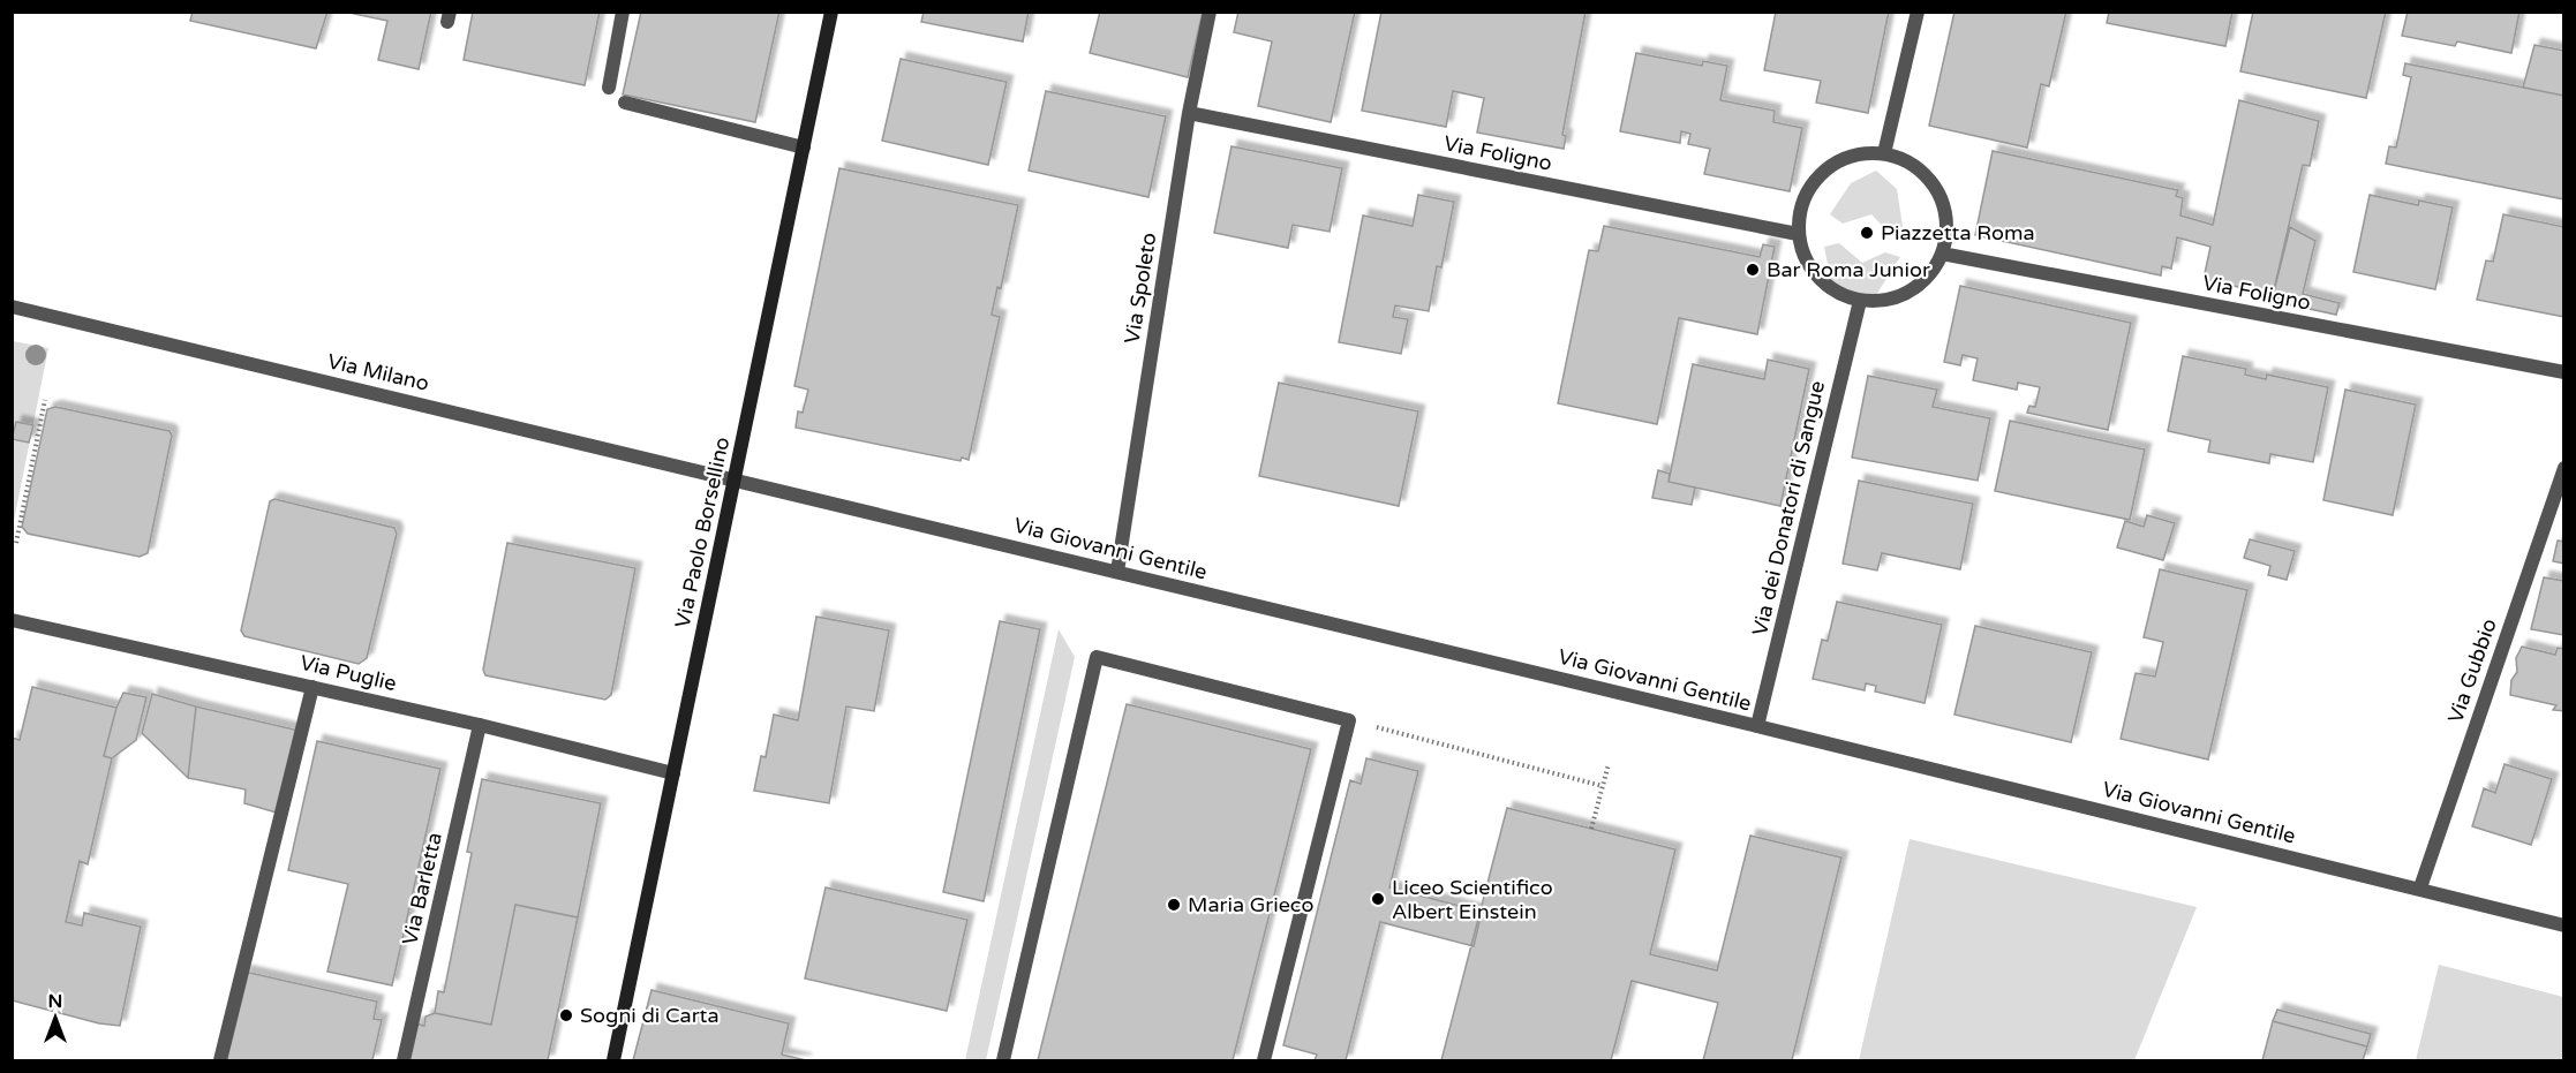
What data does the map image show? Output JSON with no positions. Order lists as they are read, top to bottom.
{
  "streets": {
    "main road": ["Via Paolo Borsellino"],
    "street": [
      "Via Foligno",
      "Via Spoleto",
      "Via Milano",
      "Via dei Donatori di Sangue",
      "Via Giovanni Gentile",
      "Via Gubbio",
      "Via Puglie",
      "Via Barletta"
    ]
  },
  "crossings": [
    ["Via Foligno", "Via Spoleto"],
    ["Via Foligno", "Via dei Donatori di Sangue"],
    ["Via Spoleto", "Via Giovanni Gentile"],
    ["Via Milano", "Via Paolo Borsellino"],
    ["Via Milano", "Via Giovanni Gentile"],
    ["Via dei Donatori di Sangue", "Via Giovanni Gentile"],
    ["Via Paolo Borsellino", "Via Giovanni Gentile"],
    ["Via Paolo Borsellino", "Via Puglie"],
    ["Via Giovanni Gentile", "Via Gubbio"],
    ["Via Puglie", "Via Barletta"]
  ],
  "places": [
    "Piazzetta Roma",
    "Bar Roma Junior",
    "Liceo Scientifico Albert Einstein",
    "Maria Grieco",
    "Sogni di Carta"
  ],
  "north": "top"
}
